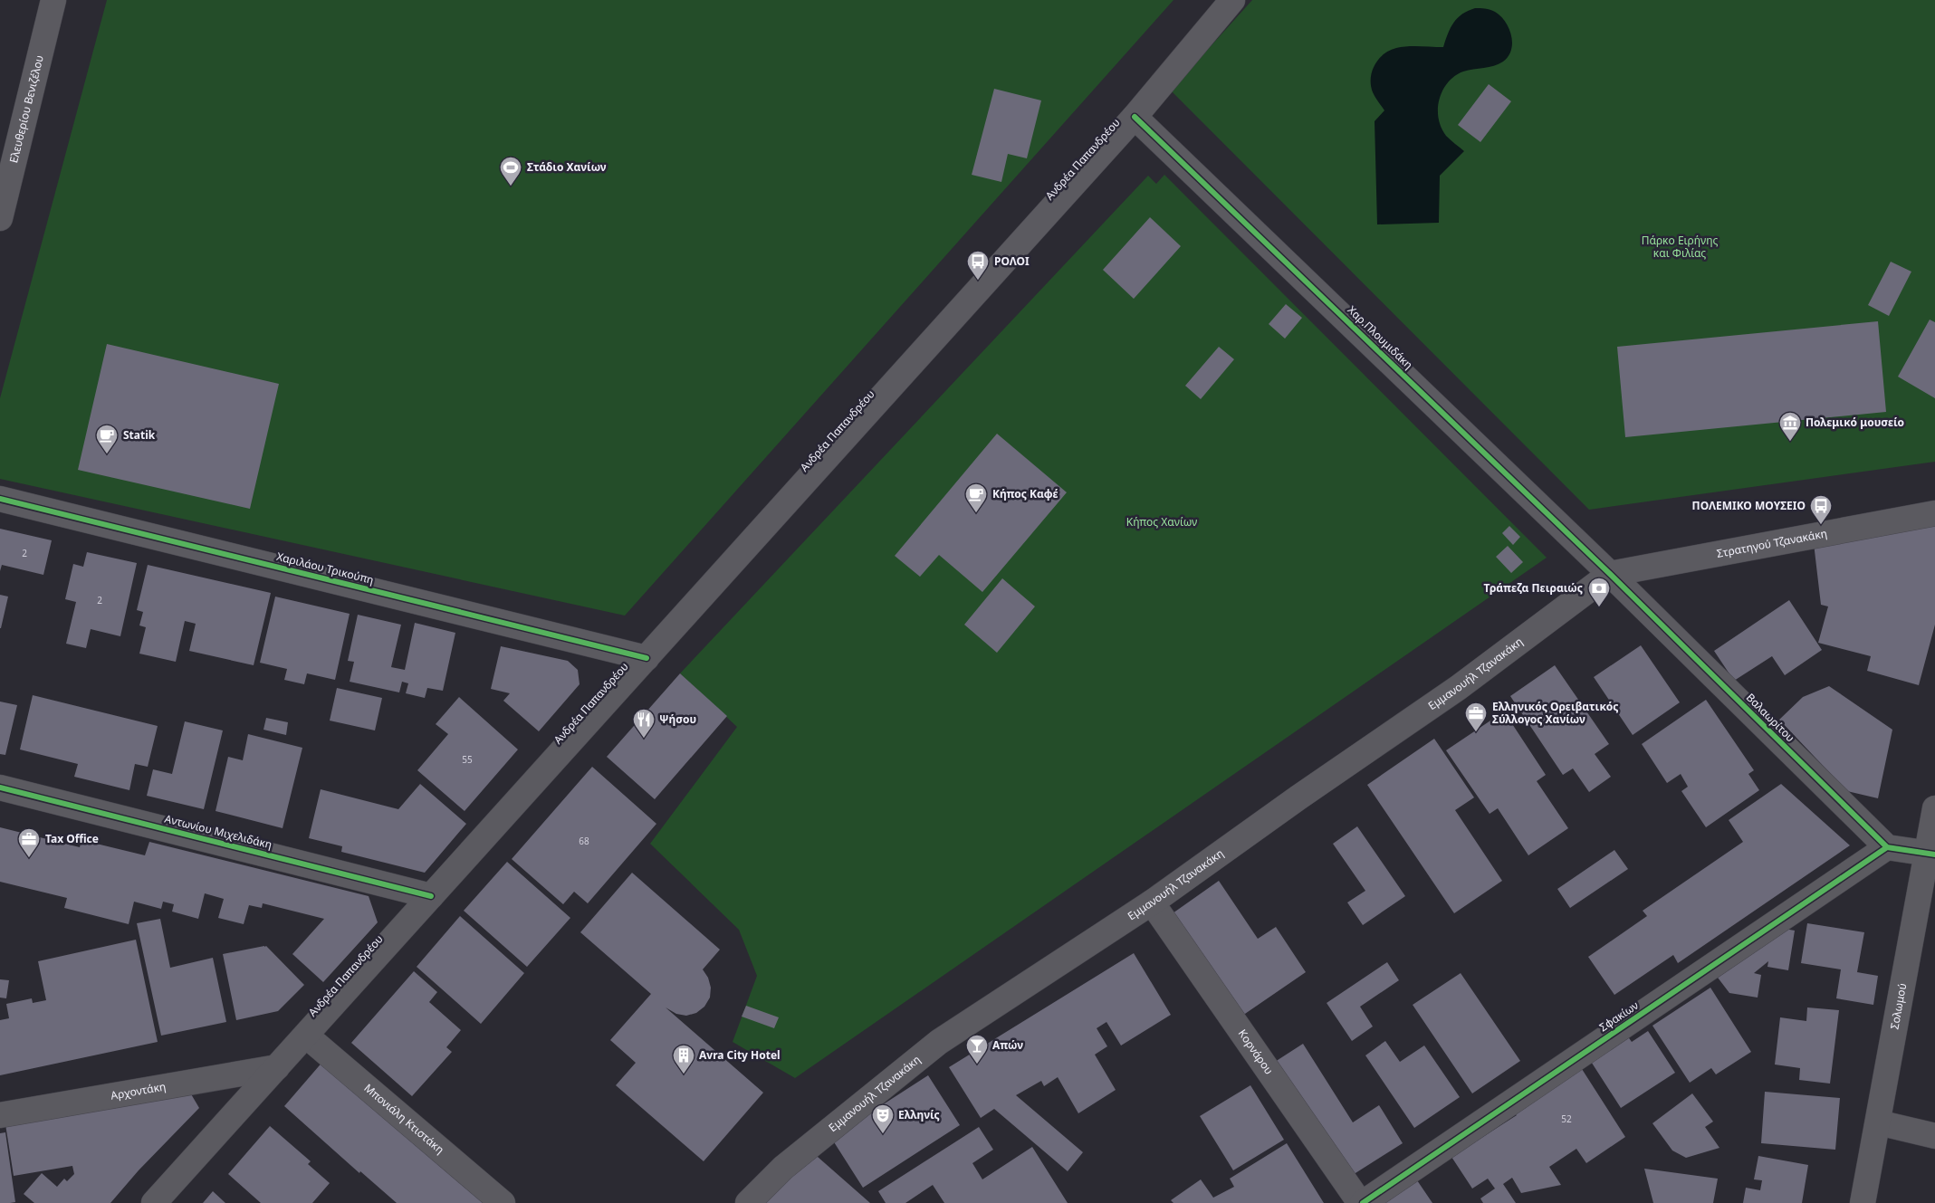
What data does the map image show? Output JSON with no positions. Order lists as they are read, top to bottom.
{
  "streets": {
    "street": [
      "Ελευθερίου Βενιζέλου",
      "Ανδρέα Παπανδρέου",
      "Χαρ.Πλουμιδάκη",
      "Στρατηγού Τζανακάκη",
      "Χαριλάου Τρικούπη",
      "Εμμανουήλ Τζανακάκη",
      "Βαλαωρίτου",
      "Αντωνίου Μιχελιδάκη",
      "Σολωμού",
      "Σφακίων",
      "Κορνάρου",
      "Αρχοντάκη",
      "Μπονιάλη Κτιστάκη"
    ]
  },
  "crossings": [
    ["Ανδρέα Παπανδρέου", "Χαρ.Πλουμιδάκη"],
    ["Ανδρέα Παπανδρέου", "Χαριλάου Τρικούπη"],
    ["Ανδρέα Παπανδρέου", "Αντωνίου Μιχελιδάκη"],
    ["Ανδρέα Παπανδρέου", "Αρχοντάκη"],
    ["Ανδρέα Παπανδρέου", "Μπονιάλη Κτιστάκη"],
    ["Χαρ.Πλουμιδάκη", "Στρατηγού Τζανακάκη"],
    ["Χαρ.Πλουμιδάκη", "Εμμανουήλ Τζανακάκη"],
    ["Χαρ.Πλουμιδάκη", "Βαλαωρίτου"],
    ["Στρατηγού Τζανακάκη", "Εμμανουήλ Τζανακάκη"],
    ["Στρατηγού Τζανακάκη", "Βαλαωρίτου"],
    ["Εμμανουήλ Τζανακάκη", "Βαλαωρίτου"],
    ["Εμμανουήλ Τζανακάκη", "Κορνάρου"],
    ["Βαλαωρίτου", "Σφακίων"],
    ["Σφακίων", "Κορνάρου"]
  ],
  "parks": ["Πάρκο Ειρήνης και Φιλίας", "Κήπος Χανίων"],
  "places": {
    "sports": ["Στάδιο Χανίων"],
    "bus stop": ["ΡΟΛΟΙ", "ΠΟΛΕΜΙΚΟ ΜΟΥΣΕΙΟ"],
    "museum": ["Πολεμικό μουσείο"],
    "cafe": ["Statik", "Κήπος Καφέ"],
    "bank": ["Τράπεζα Πειραιώς"],
    "office": ["Ελληνικός Ορειβατικός Σύλλογος Χανίων", "Tax Office"],
    "restaurant": ["Ψήσου"],
    "bar": ["Απών"],
    "building": ["Avra City Hotel"],
    "theatre": ["Ελληνίς"]
  },
  "house_numbers": [
    "2",
    "2",
    "55",
    "68",
    "52"
  ]
}
